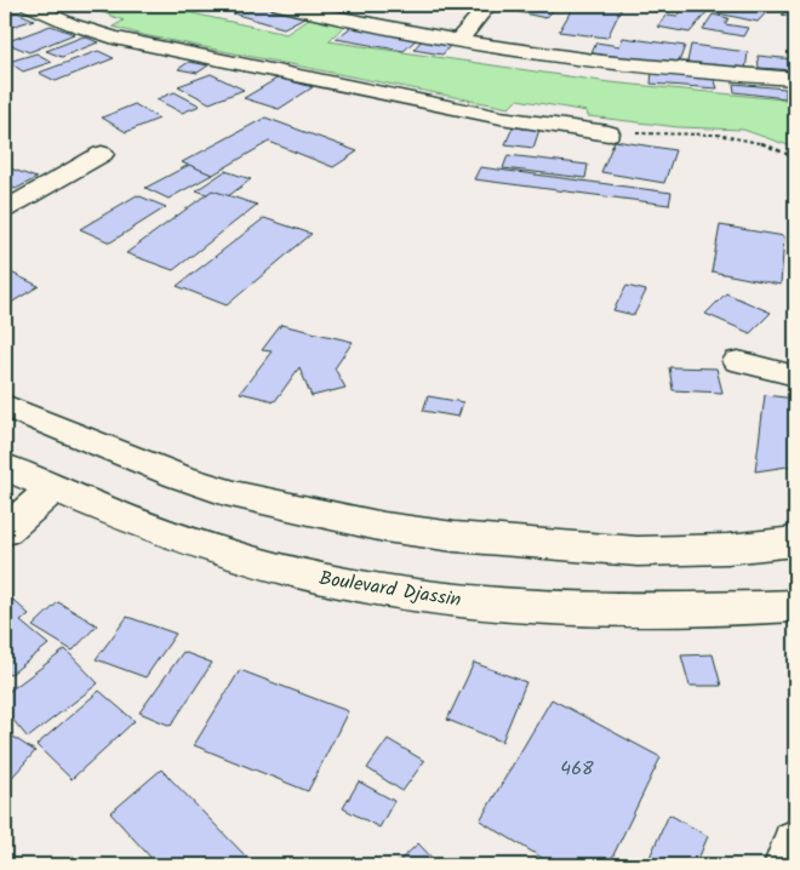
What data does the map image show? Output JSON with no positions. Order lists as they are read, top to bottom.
{
  "streets": {
    "main road": ["Boulevard Djassin"]
  },
  "house_numbers": ["468"]
}
